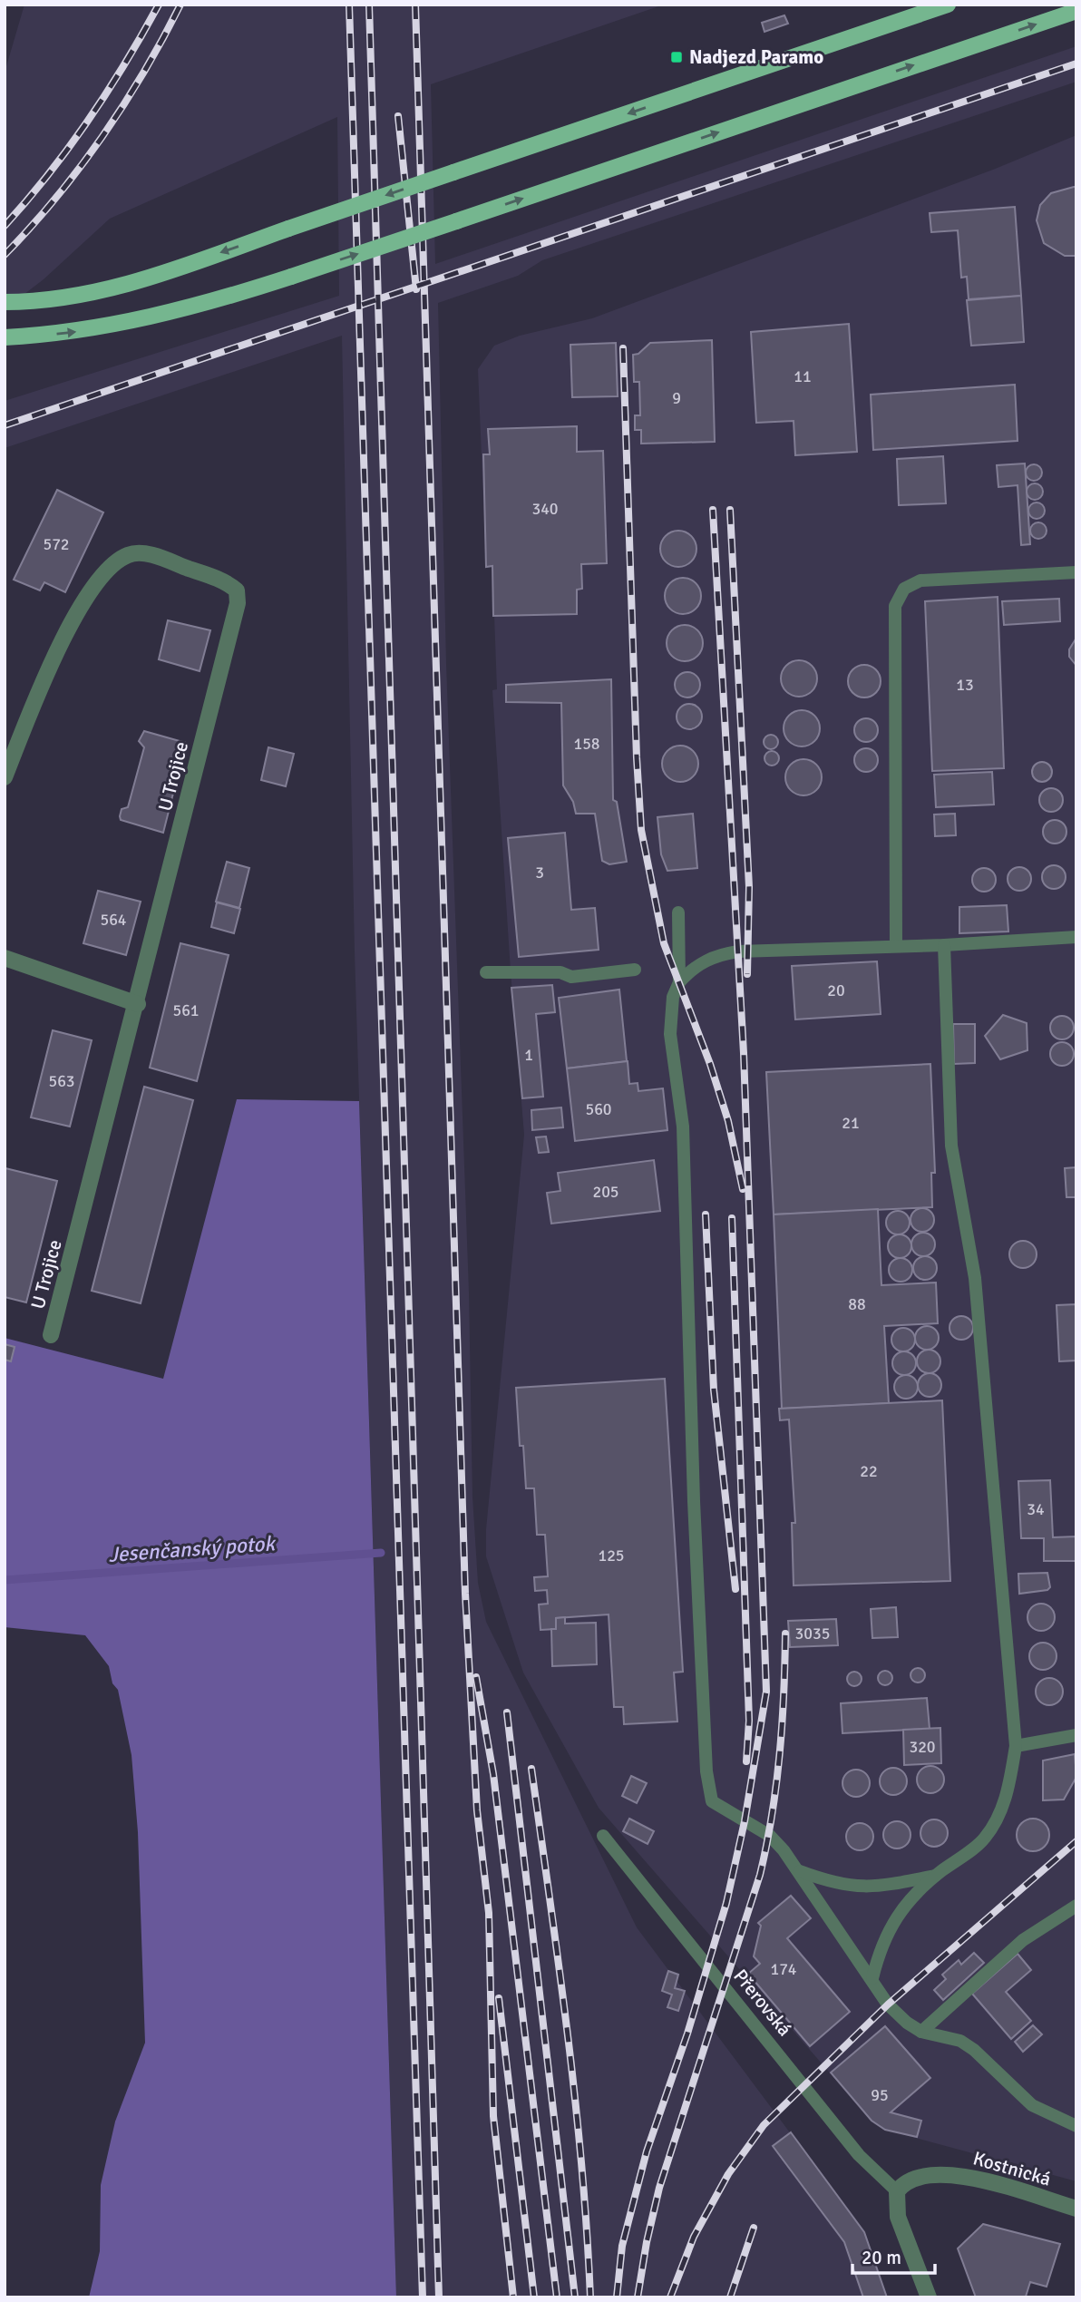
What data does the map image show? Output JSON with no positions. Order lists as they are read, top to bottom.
{
  "streets": {
    "street": ["U Trojice", "Kostnická"],
    "lane": ["Přerovská"]
  },
  "crossings": [
    ["Přerovská", "Kostnická"]
  ],
  "water": ["Jesenčanský potok"],
  "places": {
    "transit": ["Nadjezd Paramo"]
  },
  "house_numbers": [
    "11",
    "9",
    "340",
    "572",
    "13",
    "158",
    "3",
    "564",
    "20",
    "561",
    "1",
    "563",
    "560",
    "21",
    "205",
    "88",
    "22",
    "34",
    "125",
    "3035",
    "320",
    "174",
    "95"
  ],
  "scale_bar": "20 m"
}
